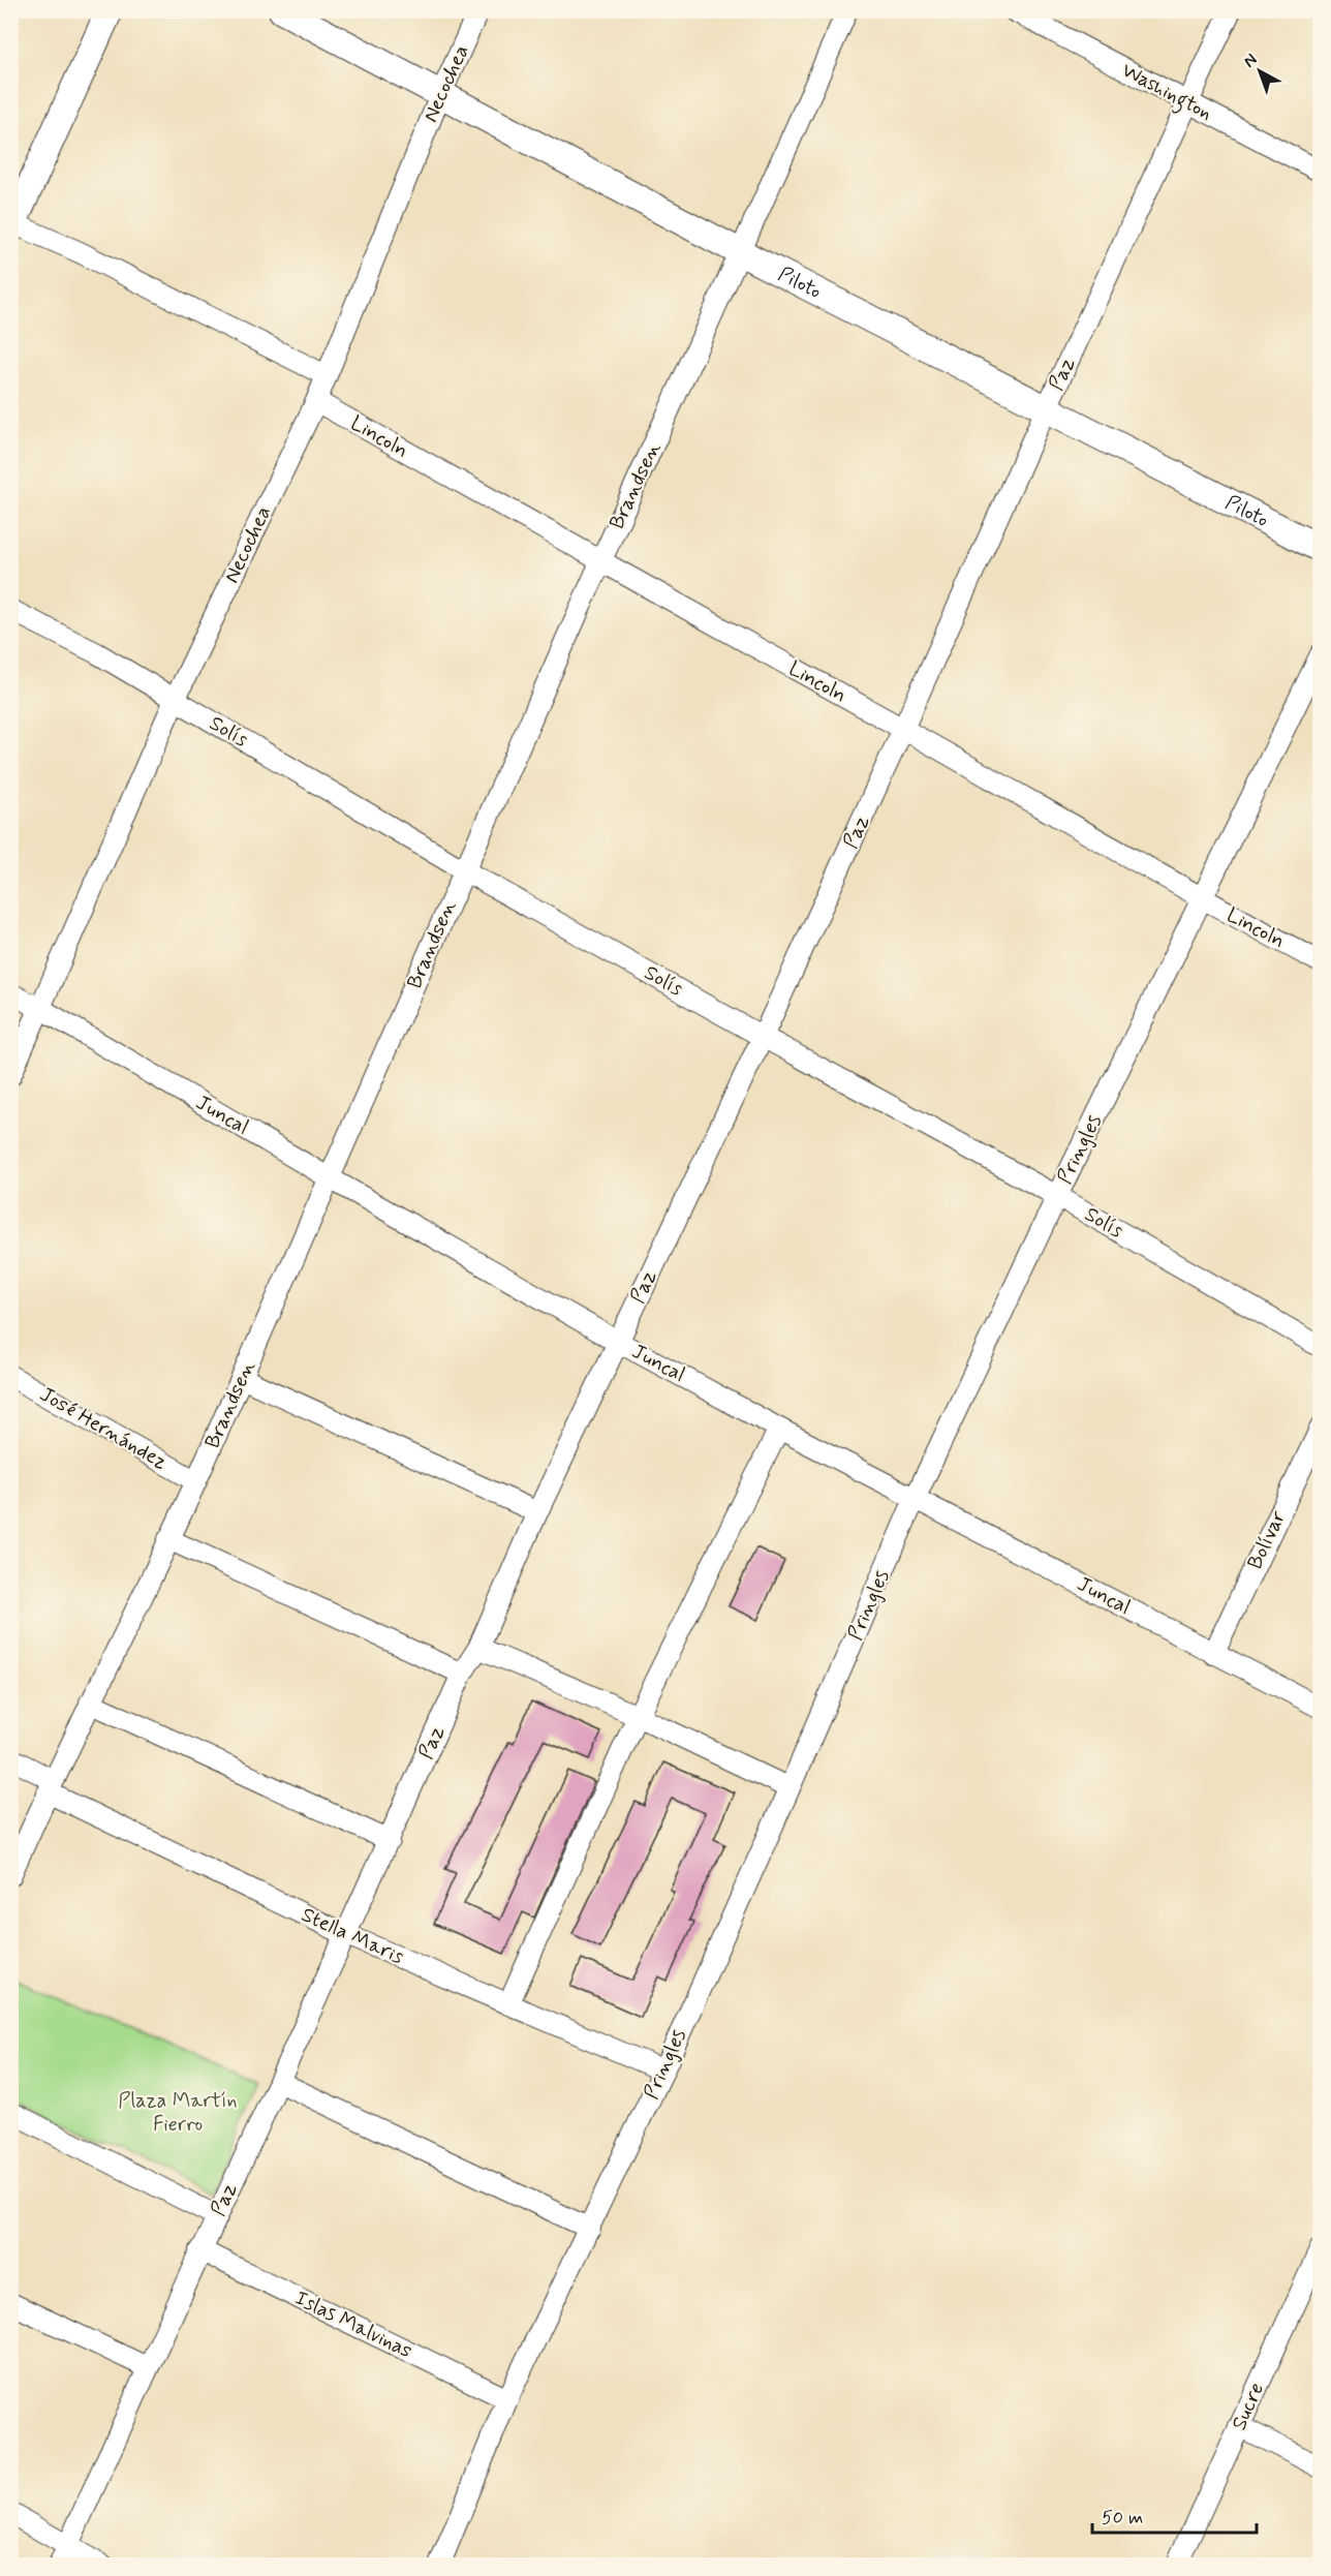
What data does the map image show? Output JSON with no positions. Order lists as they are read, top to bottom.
{
  "streets": {
    "main road": ["Piloto"],
    "street": [
      "Necochea",
      "Washington",
      "Paz",
      "Lincoln",
      "Brandsen",
      "Solís",
      "Juncal",
      "Pringles",
      "José Hernández",
      "Bolívar",
      "Stella Maris",
      "Islas Malvinas",
      "Sucre"
    ]
  },
  "crossings": [
    ["Necochea", "Piloto"],
    ["Necochea", "Lincoln"],
    ["Necochea", "Solís"],
    ["Necochea", "Juncal"],
    ["Washington", "Paz"],
    ["Piloto", "Paz"],
    ["Piloto", "Brandsen"],
    ["Paz", "Lincoln"],
    ["Paz", "Solís"],
    ["Paz", "Juncal"],
    ["Paz", "Stella Maris"],
    ["Paz", "Islas Malvinas"],
    ["Lincoln", "Brandsen"],
    ["Lincoln", "Pringles"],
    ["Brandsen", "Solís"],
    ["Brandsen", "Juncal"],
    ["Brandsen", "José Hernández"],
    ["Brandsen", "Stella Maris"],
    ["Solís", "Pringles"],
    ["Juncal", "Pringles"],
    ["Juncal", "Bolívar"],
    ["Pringles", "Stella Maris"],
    ["Pringles", "Islas Malvinas"]
  ],
  "parks": ["Plaza Martín Fierro"],
  "scale_bar": "50 m",
  "north": "top left"
}
